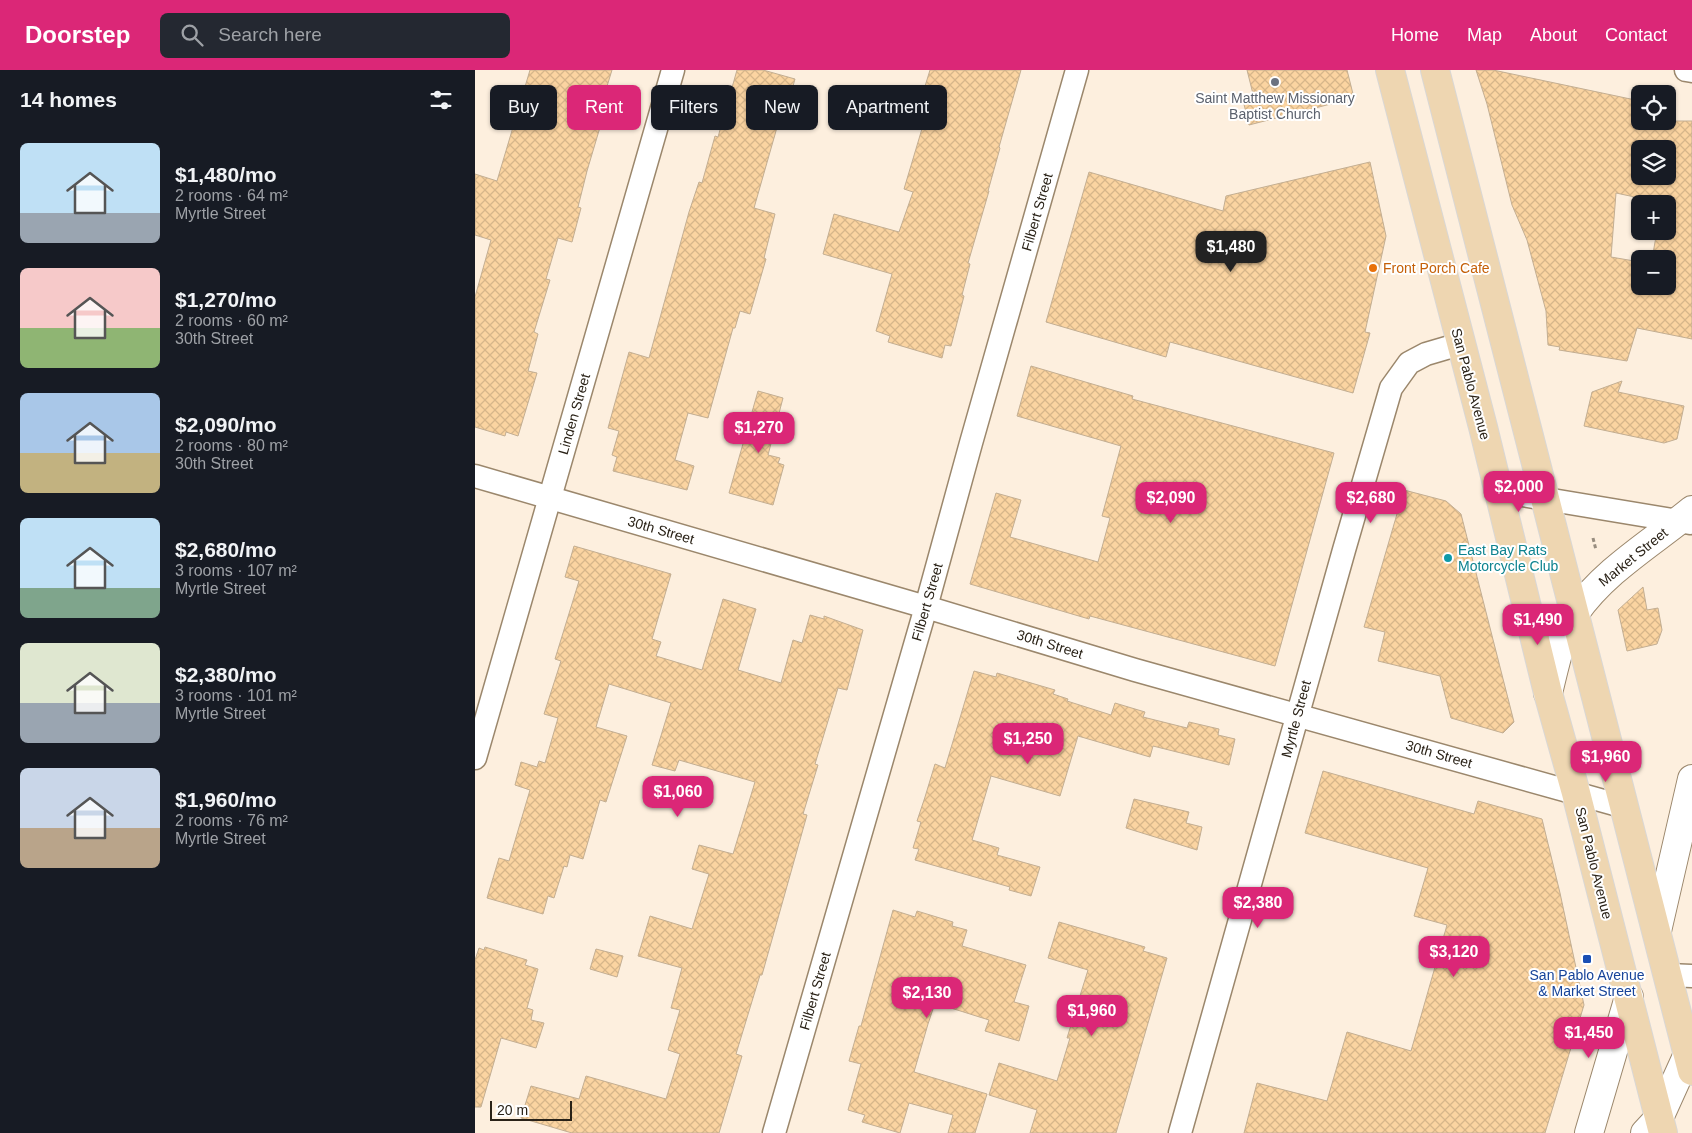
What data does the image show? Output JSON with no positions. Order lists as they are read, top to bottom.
{
  "streets": {
    "main road": ["San Pablo Avenue"],
    "street": [
      "Filbert Street",
      "Linden Street",
      "30th Street",
      "Market Street",
      "Myrtle Street"
    ]
  },
  "crossings": [
    ["Filbert Street", "30th Street"],
    ["San Pablo Avenue", "30th Street"],
    ["San Pablo Avenue", "Market Street"],
    ["San Pablo Avenue", "Myrtle Street"],
    ["Linden Street", "30th Street"],
    ["30th Street", "Myrtle Street"]
  ],
  "places": {
    "other": ["Saint Matthew Missionary Baptist Church", "Front Porch Cafe", "East Bay Rats Motorcycle Club"],
    "transit": ["San Pablo Avenue & Market Street"]
  },
  "scale_bar": "20 m",
  "page": {
    "header": "Doorstep",
    "search": "Search here",
    "nav": [
      "Home",
      "Map",
      "About",
      "Contact"
    ],
    "heading": "14 homes",
    "map_buttons": ["+", "−"],
    "chip": [
      "Buy",
      "Rent",
      "Filters",
      "New",
      "Apartment"
    ],
    "list": [
      {
        "name": "$1,480/mo",
        "note": "2 rooms · 64 m² · Myrtle Street"
      },
      {
        "name": "$1,270/mo",
        "note": "2 rooms · 60 m² · 30th Street"
      },
      {
        "name": "$2,090/mo",
        "note": "2 rooms · 80 m² · 30th Street"
      },
      {
        "name": "$2,680/mo",
        "note": "3 rooms · 107 m² · Myrtle Street"
      },
      {
        "name": "$2,380/mo",
        "note": "3 rooms · 101 m² · Myrtle Street"
      },
      {
        "name": "$1,960/mo",
        "note": "2 rooms · 76 m² · Myrtle Street"
      }
    ],
    "price": [
      "$1,480",
      "$1,270",
      "$2,000",
      "$2,090",
      "$2,680",
      "$1,490",
      "$1,250",
      "$1,960",
      "$1,060",
      "$2,380",
      "$3,120",
      "$2,130",
      "$1,960",
      "$1,450"
    ],
    "scale": "20 m"
  }
}
